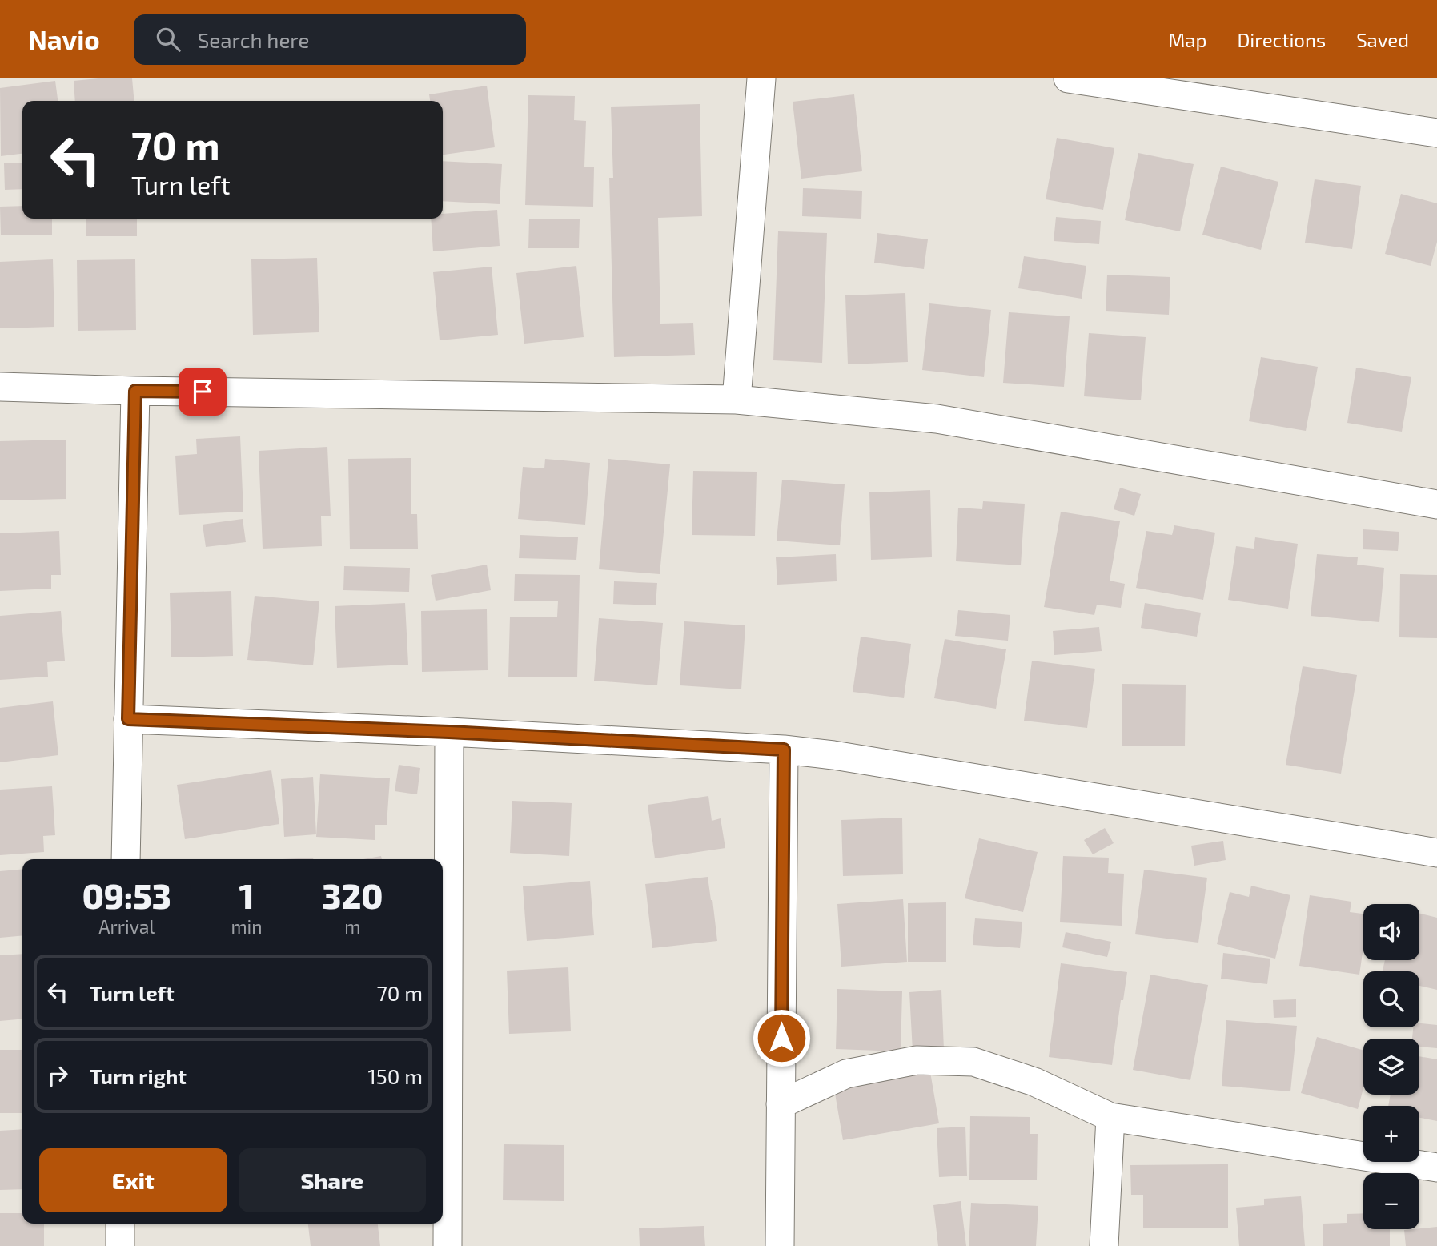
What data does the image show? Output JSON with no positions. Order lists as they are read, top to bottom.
{
  "page": {
    "header": "Navio",
    "search": "Search here",
    "nav": ["Map", "Directions", "Saved"],
    "turn": ["70 m", "Turn left"],
    "eta": [
      "09:53",
      "Arrival",
      "1",
      "min",
      "320",
      "m"
    ],
    "map_buttons": ["+", "−"],
    "list": [
      {
        "name": "Turn left",
        "value": "70 m"
      },
      {
        "name": "Turn right",
        "value": "150 m"
      }
    ],
    "buttons": ["Exit", "Share"]
  }
}
